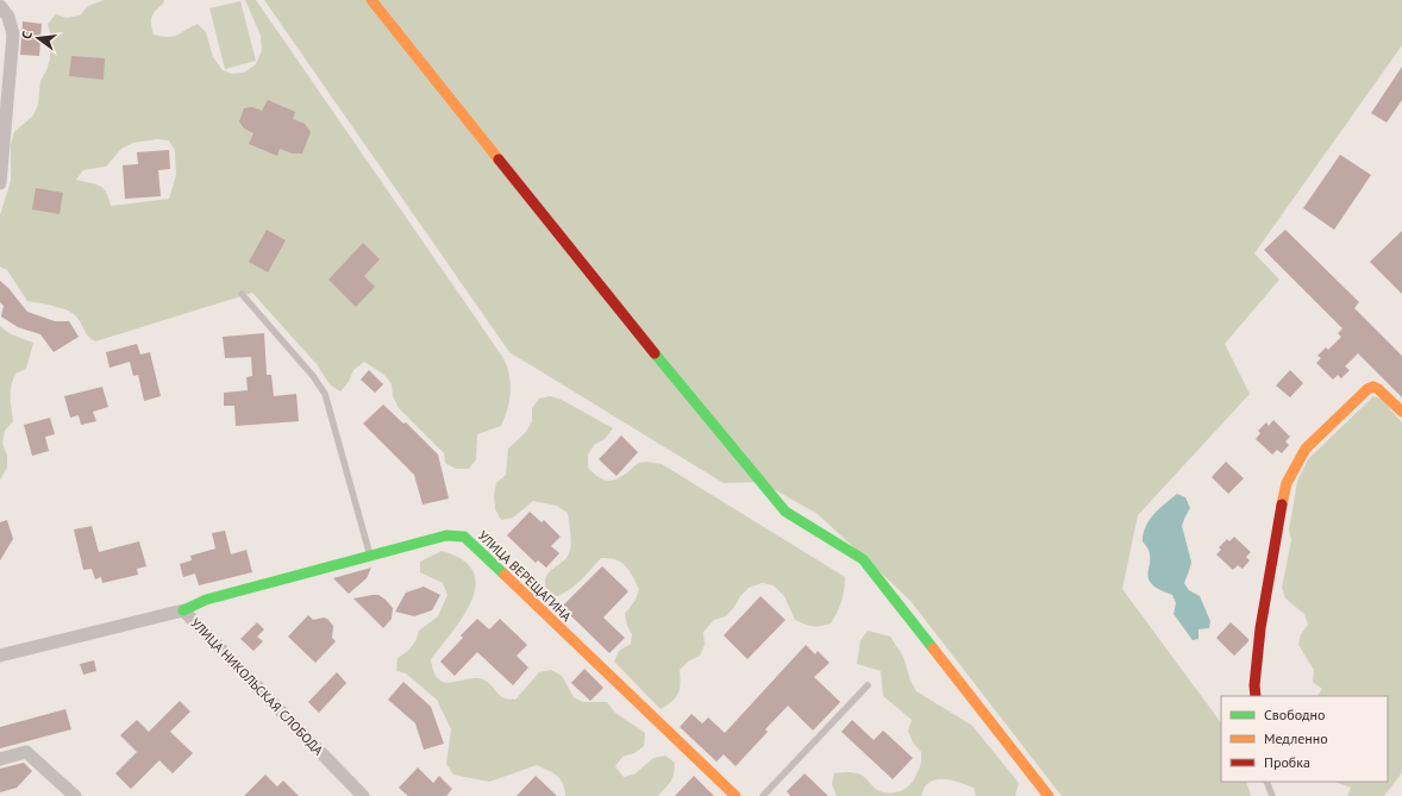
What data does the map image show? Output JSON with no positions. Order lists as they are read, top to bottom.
{
  "streets": {
    "street": ["УЛИЦА ВЕРЕЩАГИНА", "УЛИЦА НИКОЛЬСКАЯ СЛОБОДА"]
  },
  "crossings": [
    ["УЛИЦА ВЕРЕЩАГИНА", "УЛИЦА НИКОЛЬСКАЯ СЛОБОДА"]
  ],
  "legend": ["Свободно", "Медленно", "Пробка"],
  "north": "left"
}
